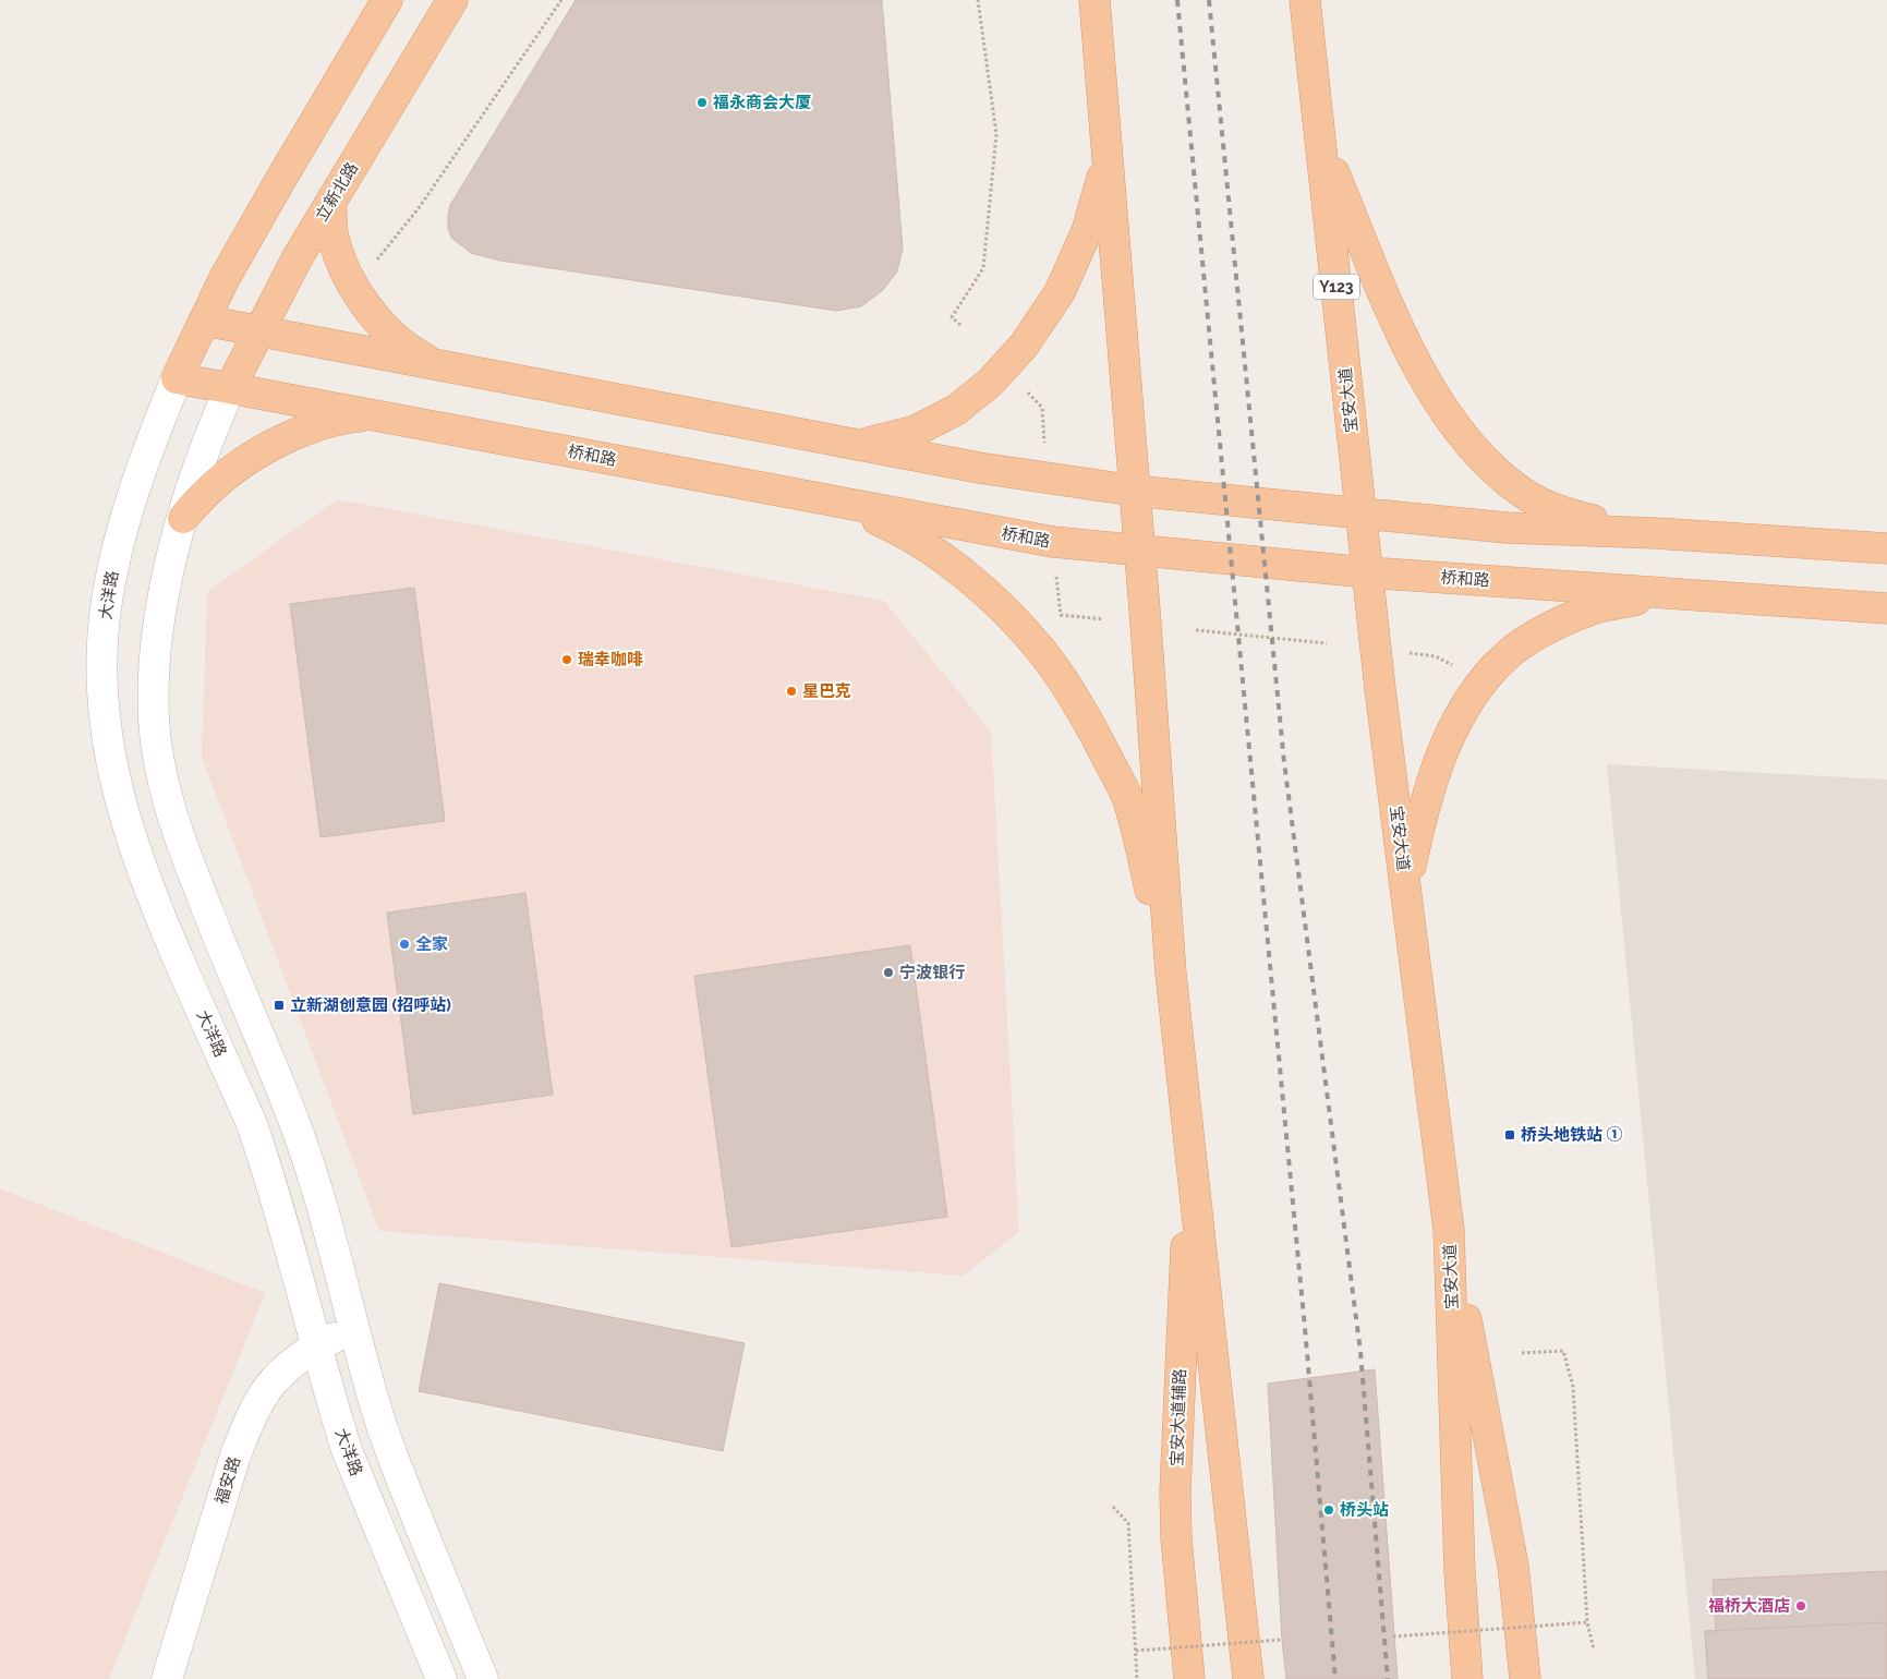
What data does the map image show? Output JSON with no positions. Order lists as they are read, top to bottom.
{
  "streets": {
    "main road": [
      "立新北路",
      "Y123",
      "宝安大道",
      "桥和路",
      "宝安大道辅路"
    ],
    "street": ["大洋路", "福安路"]
  },
  "crossings": [
    ["立新北路", "桥和路"],
    ["Y123", "宝安大道"],
    ["宝安大道", "桥和路"],
    ["桥和路", "大洋路"],
    ["大洋路", "福安路"]
  ],
  "places": {
    "other": [
      "福永商会大厦",
      "瑞幸咖啡",
      "星巴克",
      "全家",
      "宁波银行",
      "桥头站",
      "福桥大酒店"
    ],
    "transit": ["立新湖创意园 (招呼站)", "桥头地铁站 ①"]
  }
}
